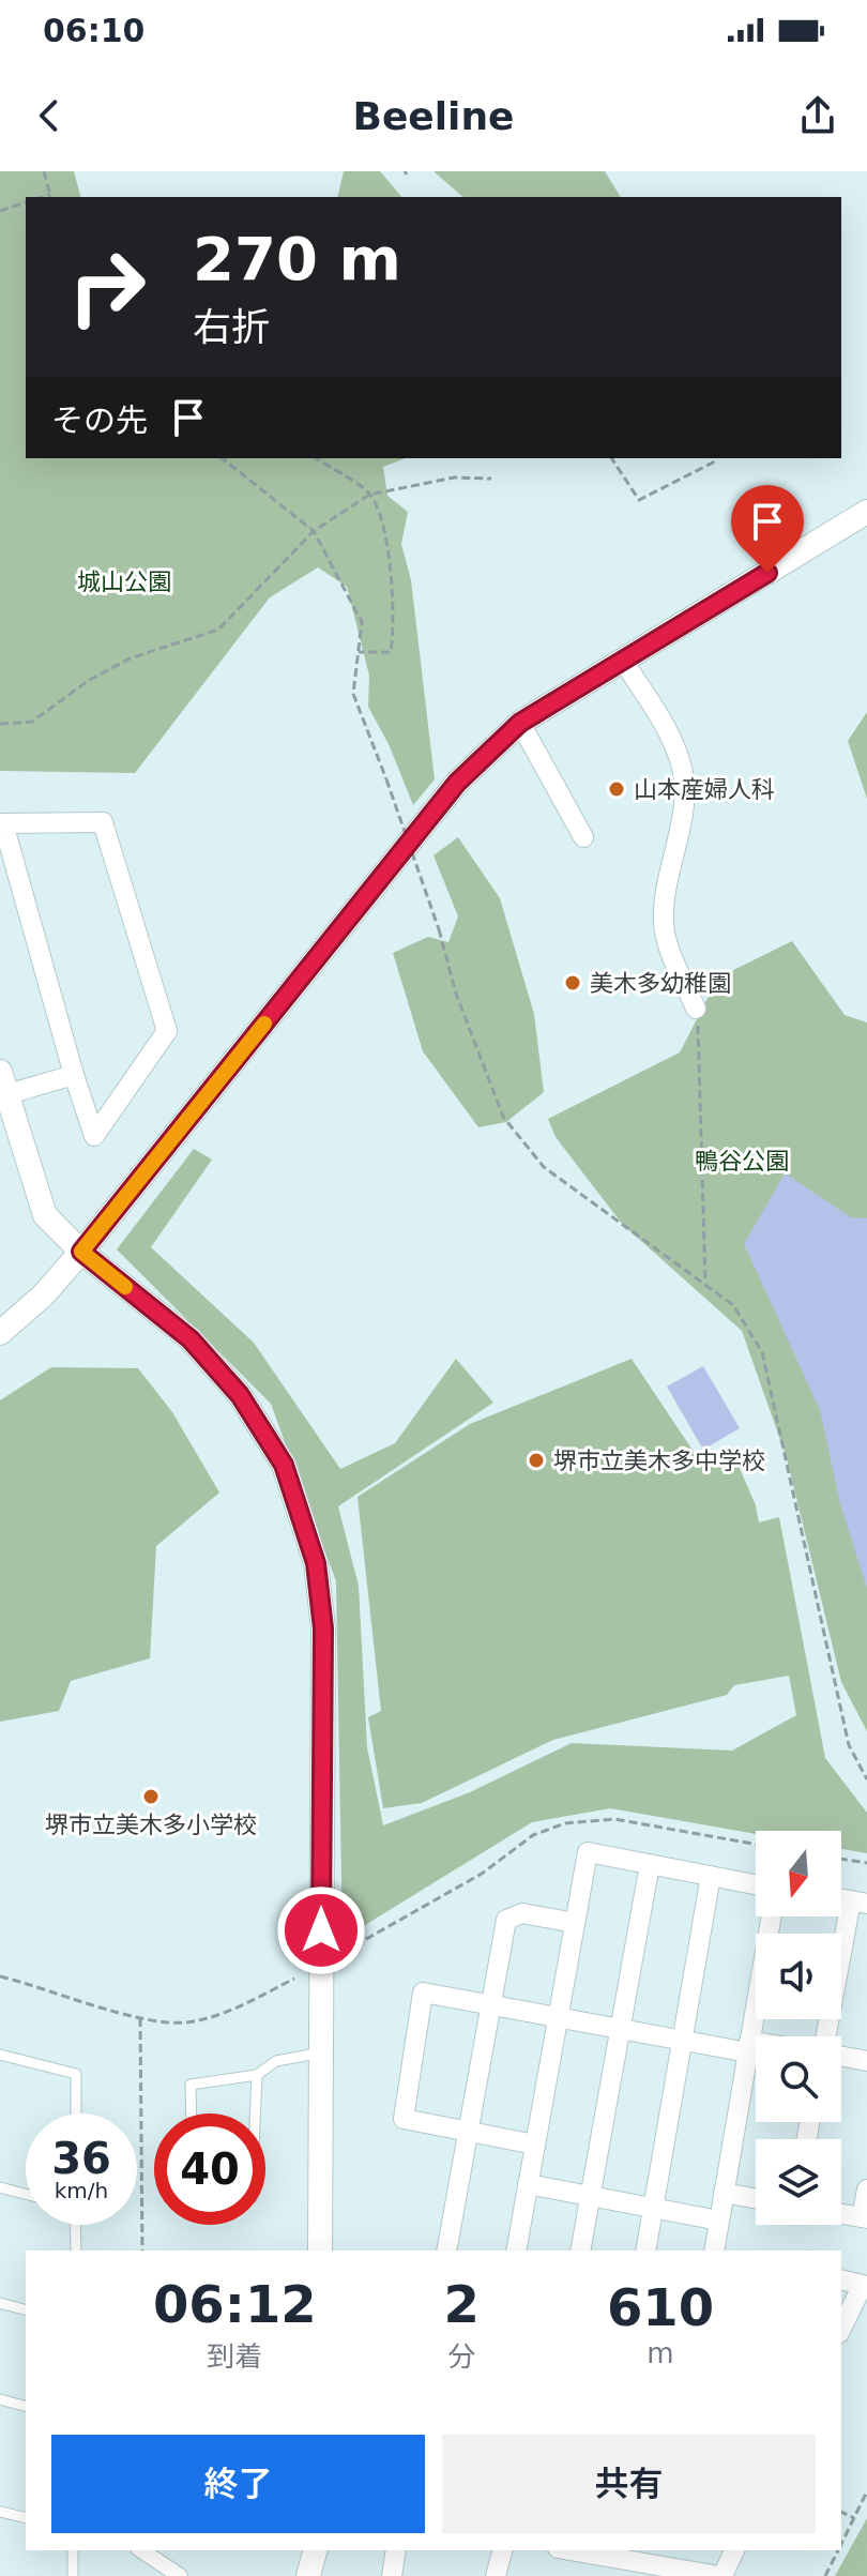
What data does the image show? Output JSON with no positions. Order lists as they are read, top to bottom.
{
  "parks": ["城山公園", "鴨谷公園"],
  "places": [
    "山本産婦人科",
    "美木多幼稚園",
    "堺市立美木多中学校",
    "堺市立美木多小学校"
  ],
  "north": "bottom",
  "page": {
    "status": "06:10",
    "header": "Beeline",
    "turn": ["270 m", "右折"],
    "then": "その先",
    "speed": "36 km/h",
    "limit": "40",
    "eta": [
      "06:12",
      "到着",
      "2",
      "分",
      "610",
      "m"
    ],
    "buttons": ["終了", "共有"]
  }
}
